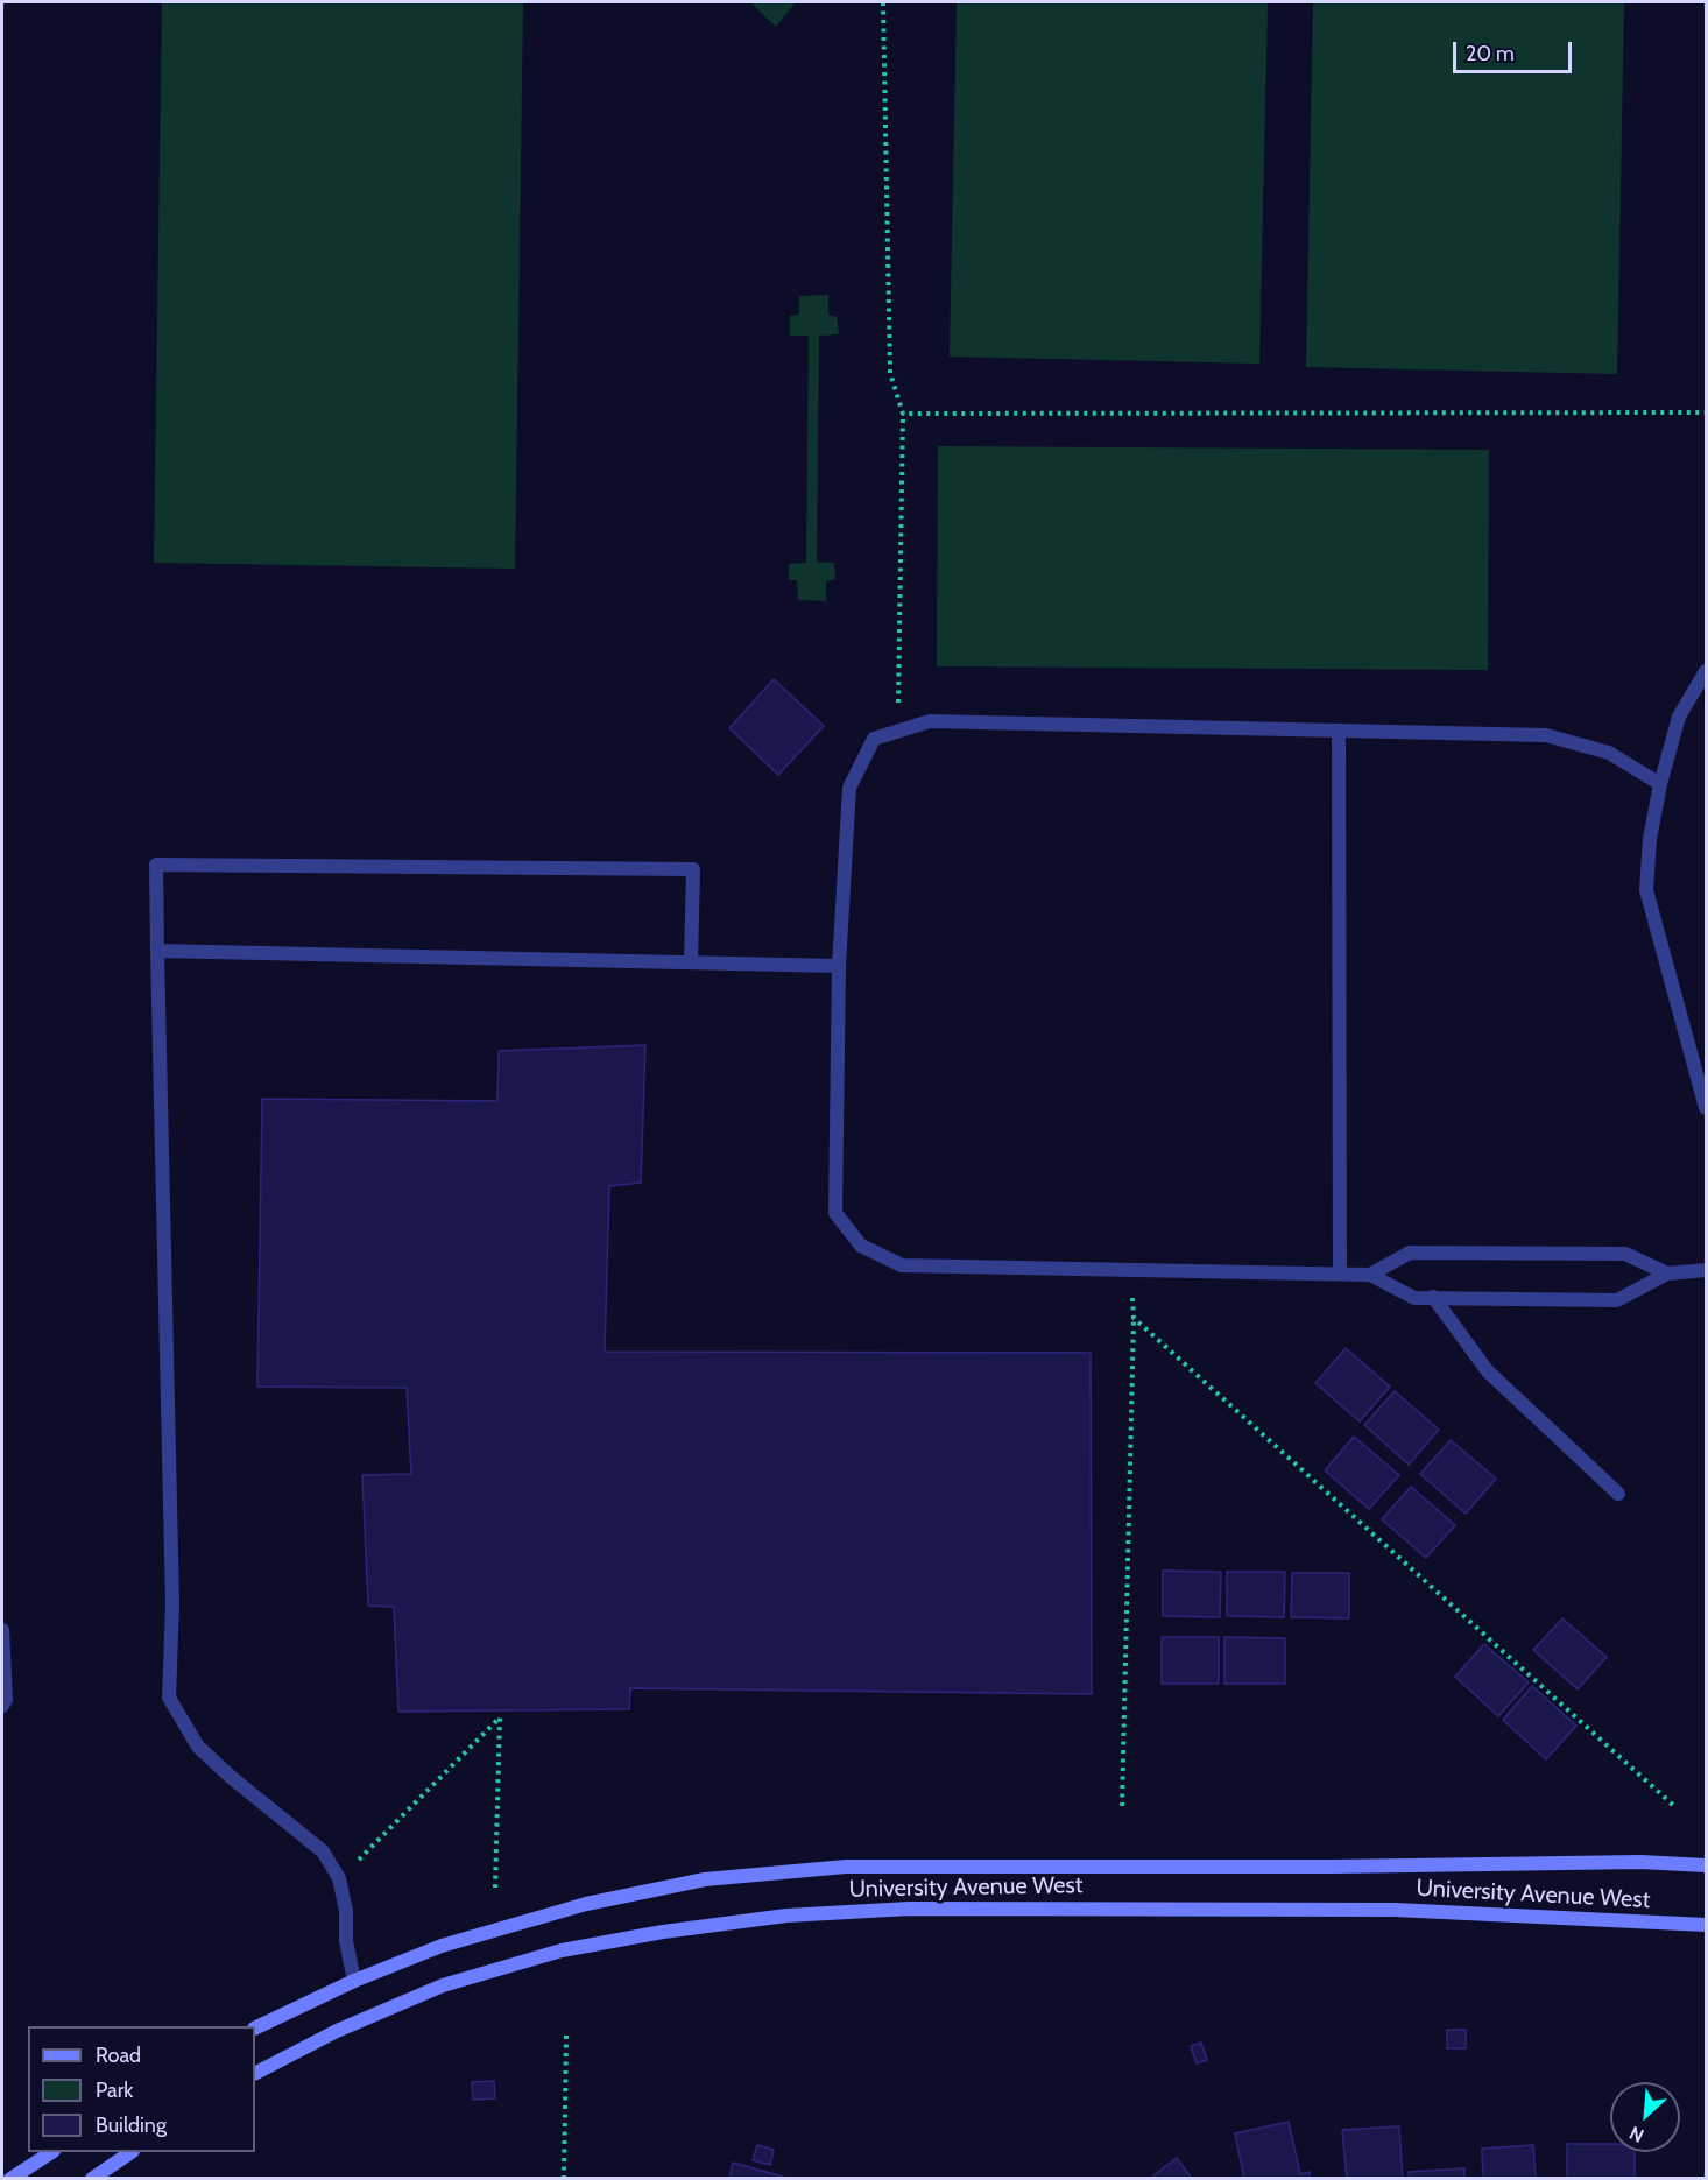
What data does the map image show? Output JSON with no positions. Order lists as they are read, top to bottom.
{
  "streets": {
    "main road": ["University Avenue West"]
  },
  "legend": ["Road", "Park", "Building"],
  "scale_bar": "20 m",
  "north": "bottom left"
}
